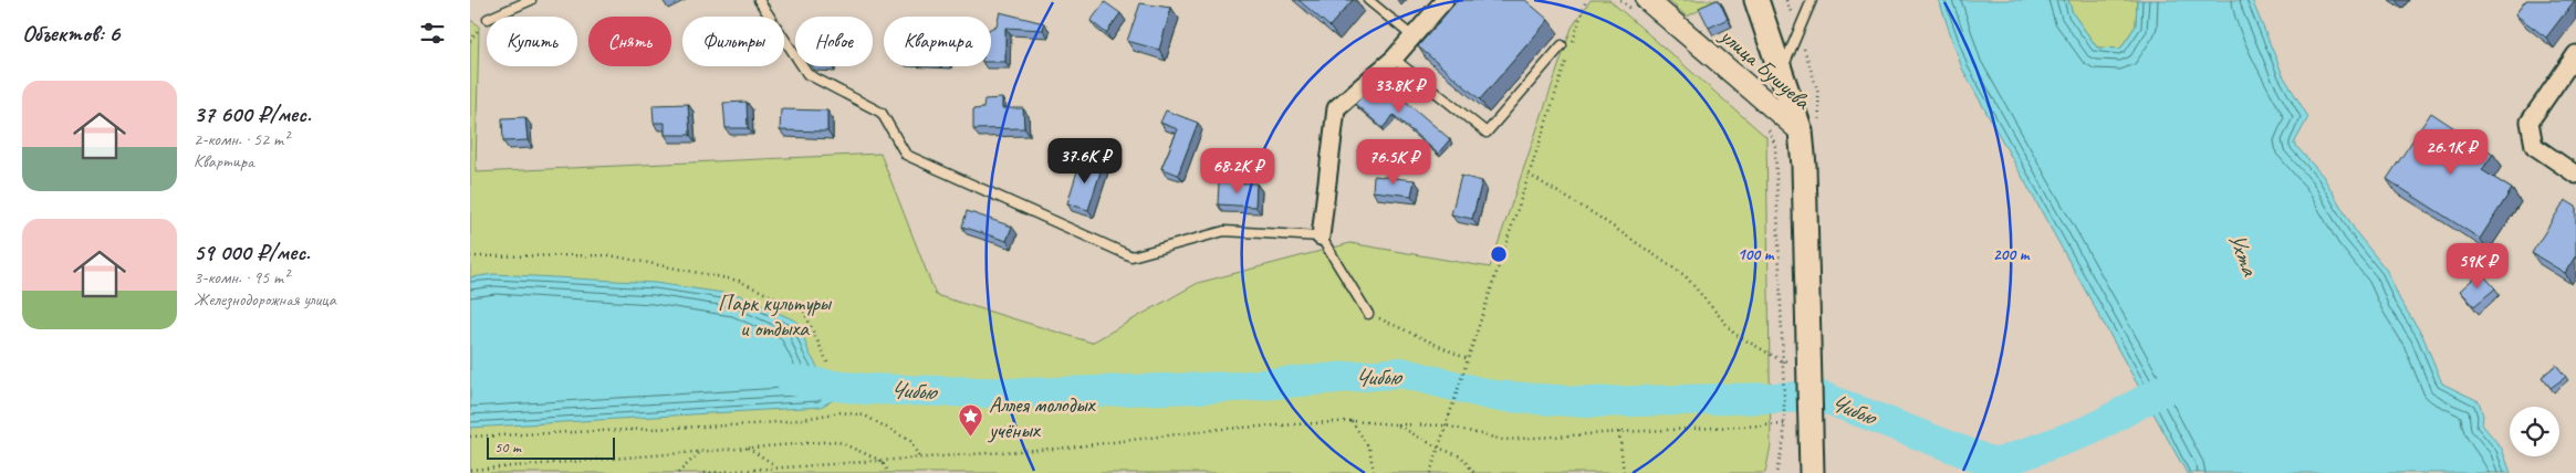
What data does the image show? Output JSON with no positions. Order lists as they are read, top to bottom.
{
  "streets": {
    "street": ["улица Бушуева"]
  },
  "water": ["Ухта", "Чибью"],
  "parks": ["Парк культуры и отдыха"],
  "places": {
    "place": ["Аллея молодых учёных"]
  },
  "scale_bar": "50 m",
  "page": {
    "heading": "Объектов: 6",
    "chip": [
      "Купить",
      "Снять",
      "Фильтры",
      "Новое",
      "Квартира"
    ],
    "list": [
      {
        "name": "37 600 ₽/мес.",
        "note": "2-комн. · 52 m² · Квартира"
      },
      {
        "name": "59 000 ₽/мес.",
        "note": "3-комн. · 95 m² · Железнодорожная улица"
      }
    ],
    "price": [
      "33.8K ₽",
      "26.1K ₽",
      "37.6K ₽",
      "76.5K ₽",
      "68.2K ₽",
      "59K ₽"
    ],
    "scale": "50 m"
  },
  "rings": ["100 m", "200 m"]
}
